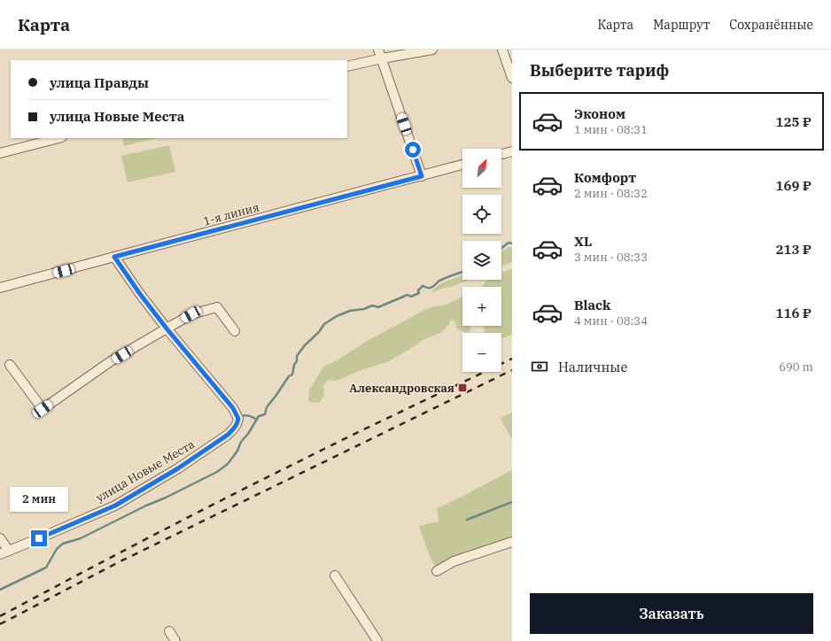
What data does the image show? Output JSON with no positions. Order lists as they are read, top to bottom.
{
  "streets": {
    "street": ["1-я линия", "улица Новые Места"]
  },
  "places": {
    "transit": ["Александровская"]
  },
  "north": "top right",
  "page": {
    "header": "Карта",
    "nav": ["Карта", "Маршрут", "Сохранённые"],
    "heading": "Выберите тариф",
    "banner": ["улица Правды", "улица Новые Места"],
    "list": [
      {
        "name": "Эконом",
        "note": "1 мин · 08:31",
        "value": "125 ₽"
      },
      {
        "name": "Комфорт",
        "note": "2 мин · 08:32",
        "value": "169 ₽"
      },
      {
        "name": "XL",
        "note": "3 мин · 08:33",
        "value": "213 ₽"
      },
      {
        "name": "Black",
        "note": "4 мин · 08:34",
        "value": "116 ₽"
      }
    ],
    "map_buttons": ["+", "−"],
    "pay": ["Наличные", "690 m"],
    "bubble": "2 мин",
    "buttons": "Заказать"
  }
}
